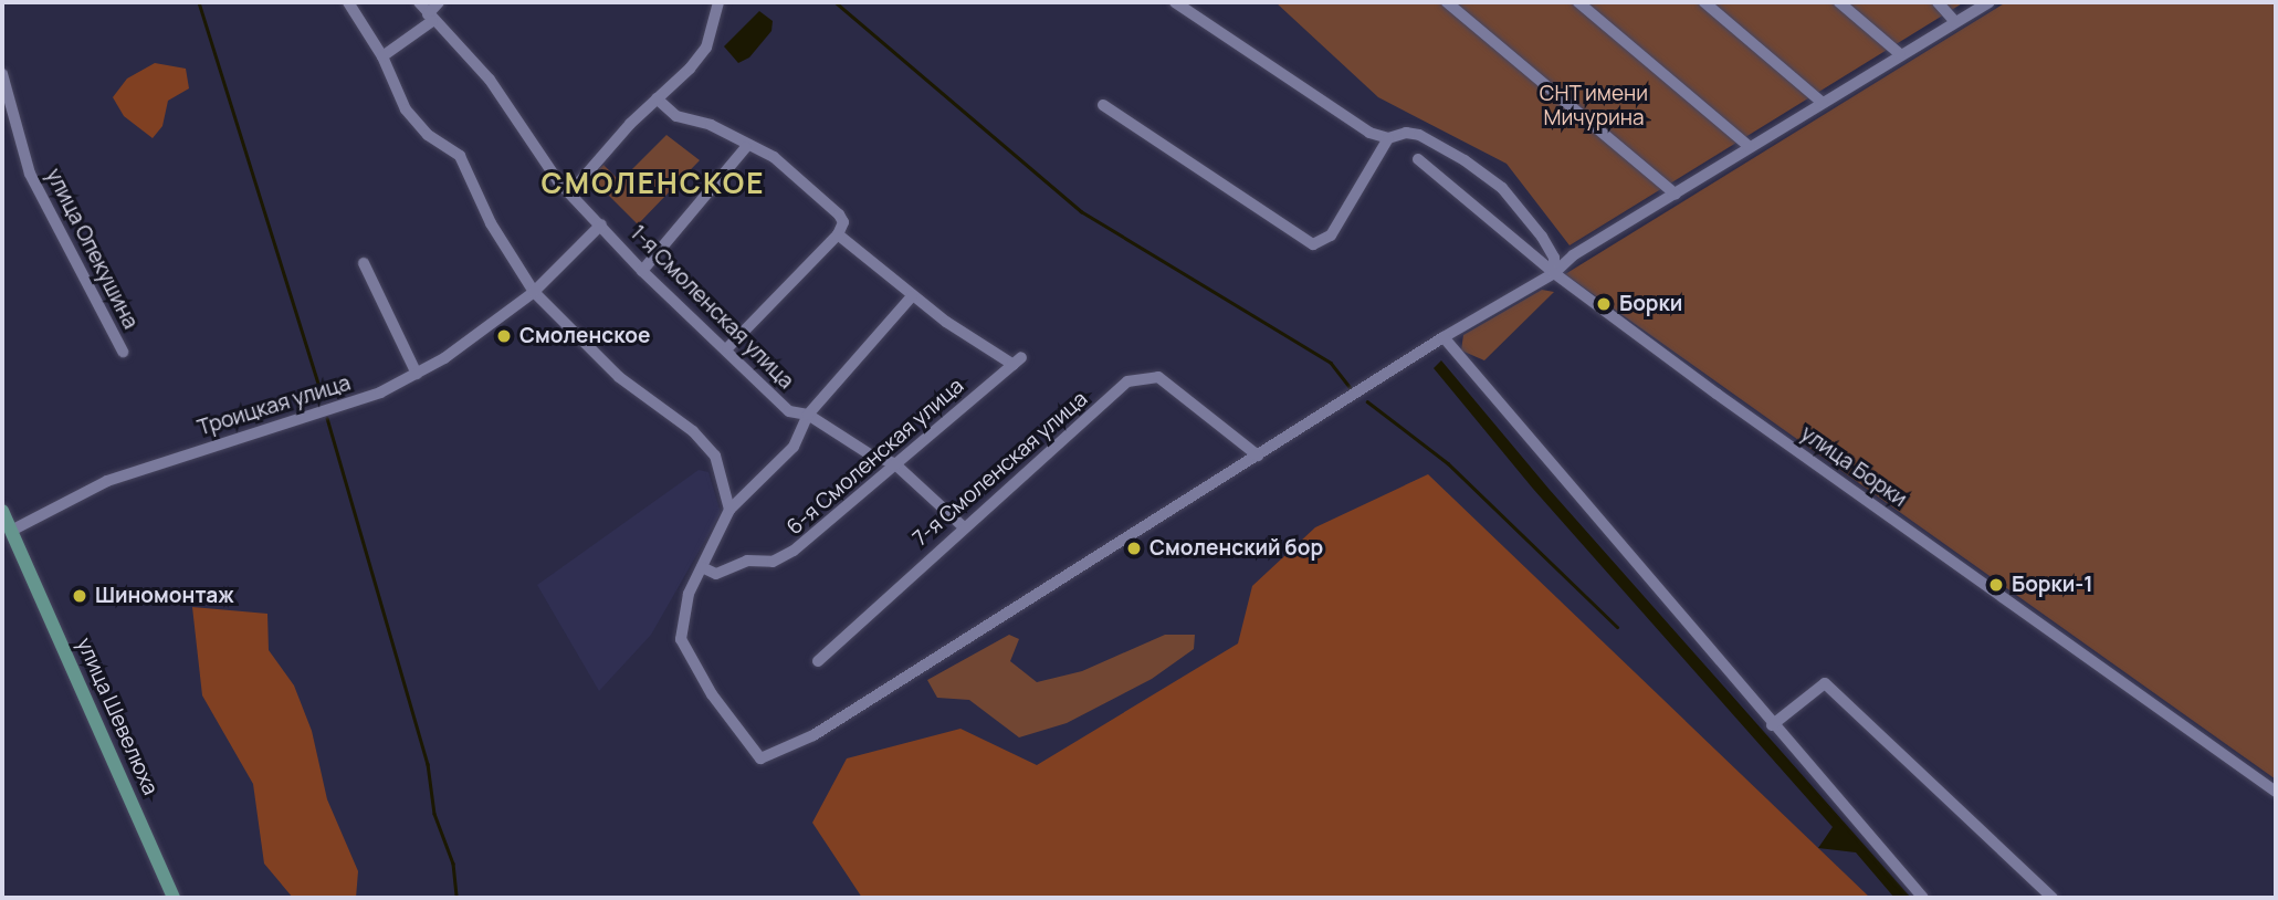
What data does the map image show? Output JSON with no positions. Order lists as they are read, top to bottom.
{
  "streets": {
    "main road": ["улица Шевелюха"],
    "street": [
      "улица Опекушина",
      "1-я Смоленская улица",
      "Троицкая улица",
      "6-я Смоленская улица",
      "улица Борки",
      "7-я Смоленская улица"
    ]
  },
  "crossings": [
    ["1-я Смоленская улица", "Троицкая улица"],
    ["1-я Смоленская улица", "6-я Смоленская улица"],
    ["1-я Смоленская улица", "7-я Смоленская улица"],
    ["Троицкая улица", "улица Шевелюха"]
  ],
  "districts": ["СМОЛЕНСКОЕ"],
  "parks": ["СНТ имени Мичурина"],
  "places": [
    "Борки",
    "Смоленское",
    "Смоленский бор",
    "Борки-1",
    "Шиномонтаж"
  ]
}
